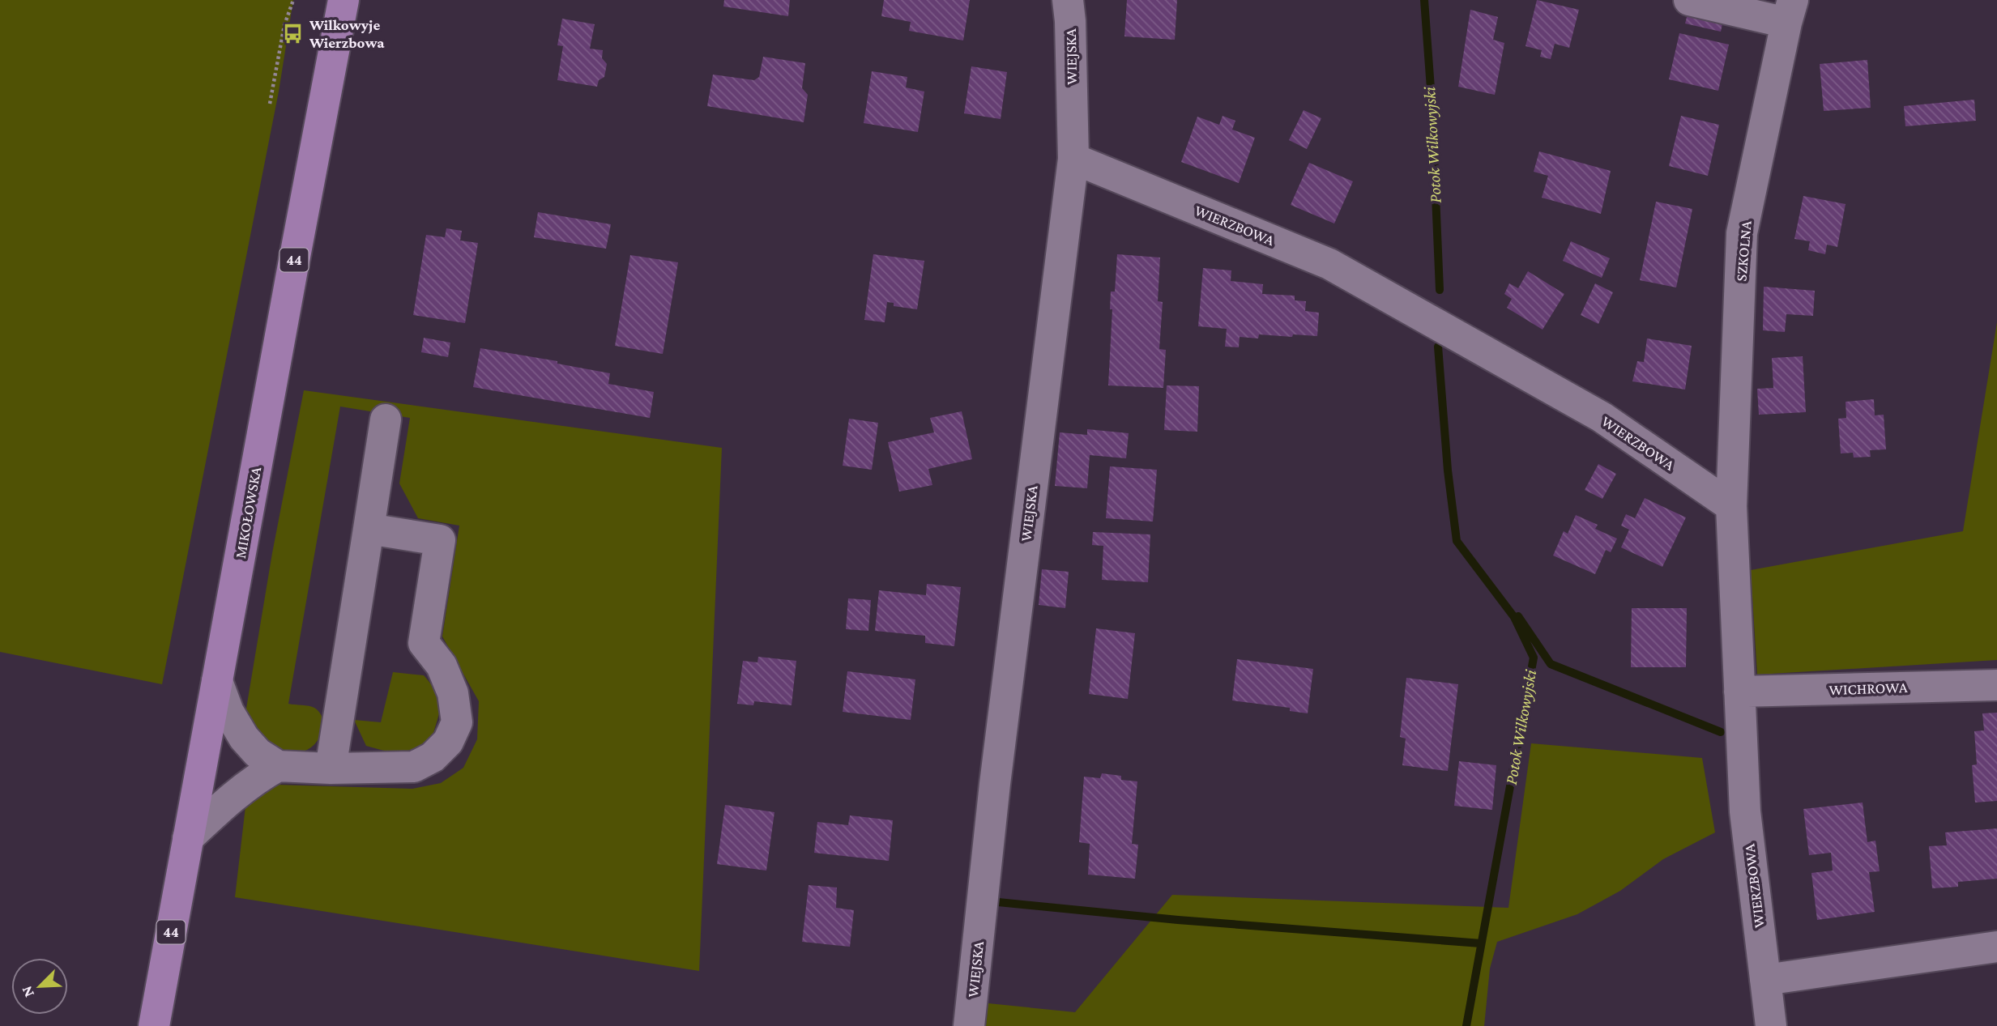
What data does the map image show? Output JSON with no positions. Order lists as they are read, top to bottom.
{
  "streets": {
    "main road": ["44", "MIKOŁOWSKA"],
    "street": [
      "WIEJSKA",
      "WIERZBOWA",
      "SZKOLNA",
      "WICHROWA"
    ]
  },
  "crossings": [
    ["WIEJSKA", "WIERZBOWA"],
    ["WIERZBOWA", "SZKOLNA"],
    ["WIERZBOWA", "WICHROWA"]
  ],
  "water": ["Potok Wilkowyjski"],
  "places": {
    "bus stop": ["Wilkowyje Wierzbowa"]
  },
  "north": "bottom left"
}
